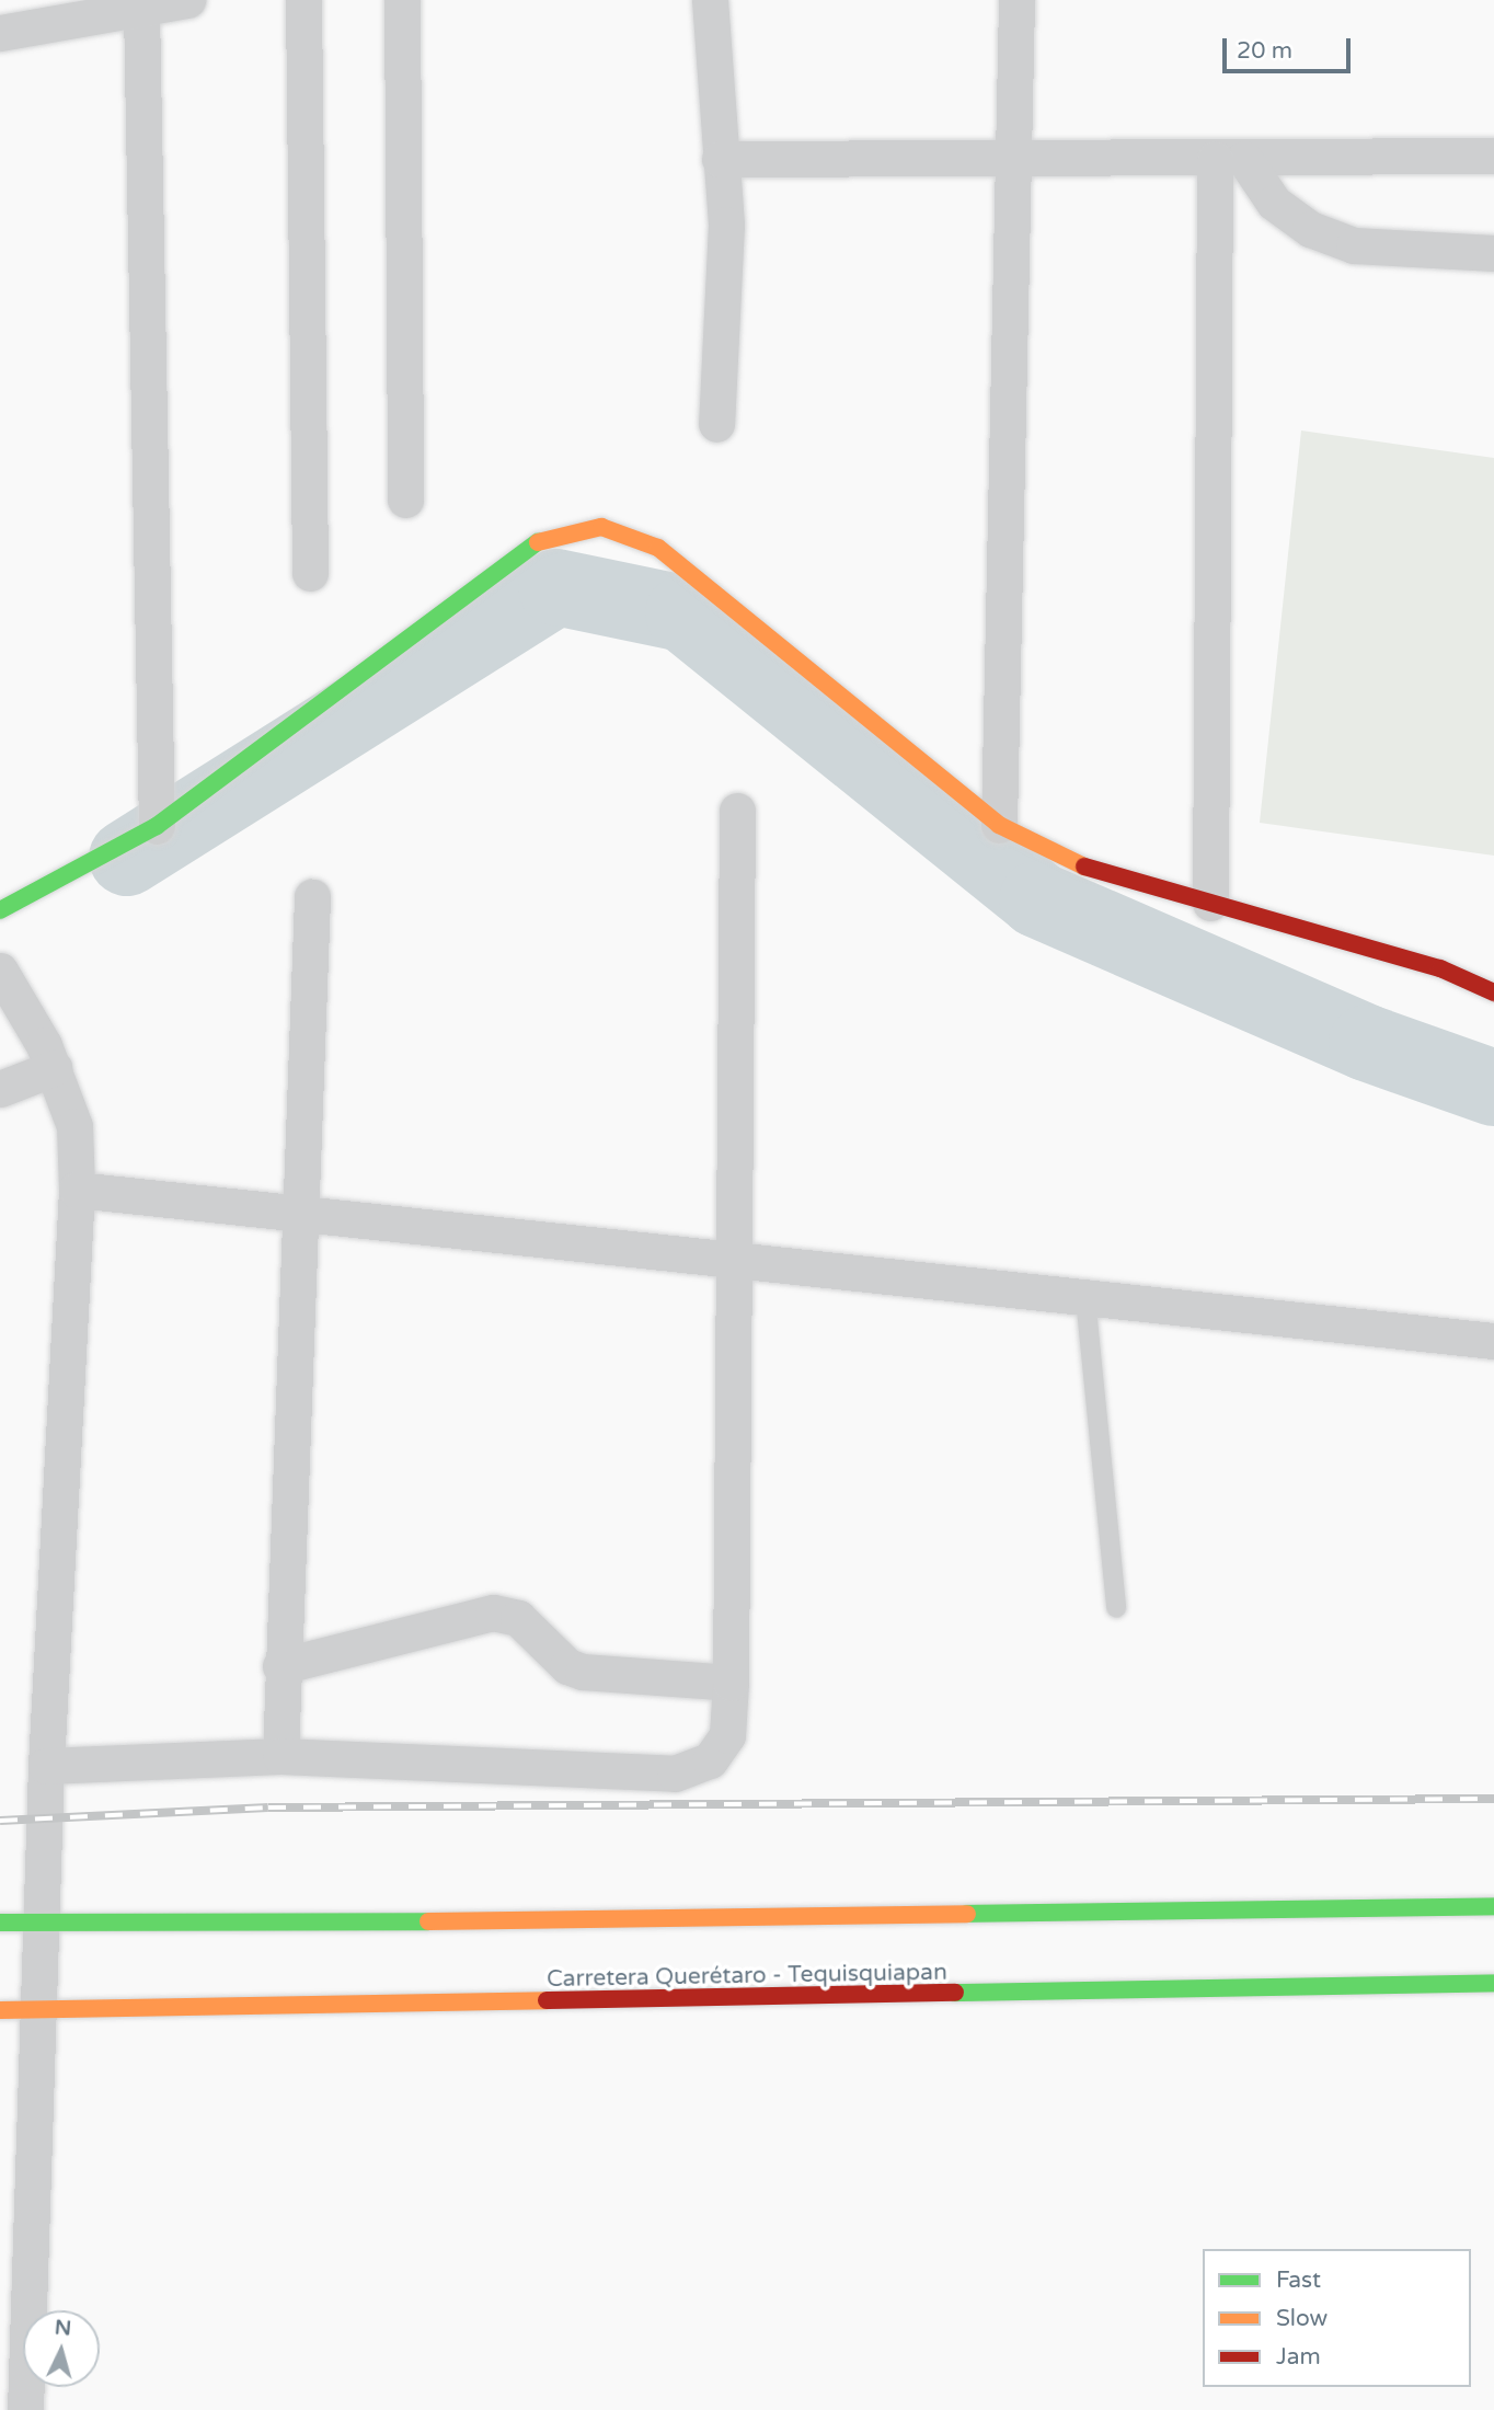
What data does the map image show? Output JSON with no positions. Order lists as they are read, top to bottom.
{
  "streets": {
    "main road": ["Carretera Querétaro - Tequisquiapan"]
  },
  "legend": ["Fast", "Slow", "Jam"],
  "scale_bar": "20 m",
  "north": "top"
}
